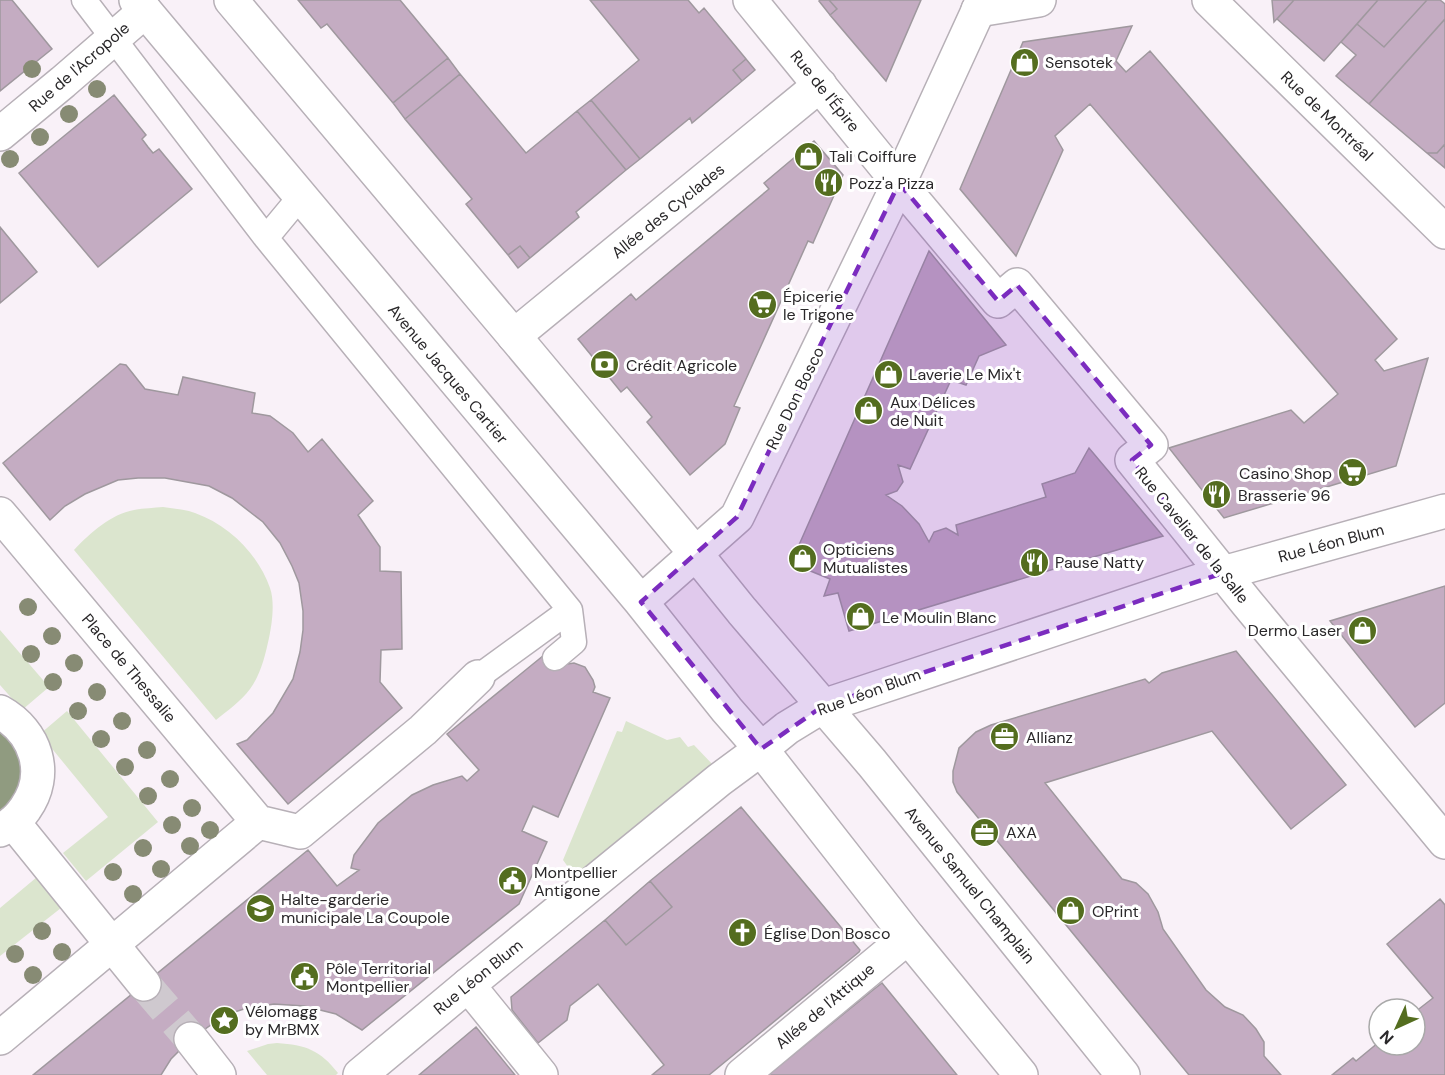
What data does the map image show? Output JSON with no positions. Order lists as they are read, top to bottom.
{
  "streets": {
    "street": [
      "Rue de l'Acropole",
      "Rue de l'Épire",
      "Rue de Montréal",
      "Allée des Cyclades",
      "Avenue Jacques Cartier",
      "Rue Don Bosco",
      "Rue Cavelier de la Salle",
      "Rue Léon Blum",
      "Place de Thessalie",
      "Avenue Samuel Champlain",
      "Allée de l'Attique"
    ]
  },
  "crossings": [
    ["Rue de l'Acropole", "Avenue Jacques Cartier"],
    ["Rue de l'Épire", "Allée des Cyclades"],
    ["Rue de l'Épire", "Rue Don Bosco"],
    ["Rue de l'Épire", "Rue Cavelier de la Salle"],
    ["Avenue Jacques Cartier", "Rue Don Bosco"],
    ["Avenue Jacques Cartier", "Rue Léon Blum"],
    ["Rue Don Bosco", "Rue Cavelier de la Salle"],
    ["Rue Cavelier de la Salle", "Rue Léon Blum"],
    ["Rue Léon Blum", "Avenue Samuel Champlain"]
  ],
  "places": {
    "shop": [
      "Sensotek",
      "Tali Coiffure",
      "Laverie Le Mix't",
      "Aux Délices de Nuit",
      "Opticiens Mutualistes",
      "Le Moulin Blanc",
      "Dermo Laser",
      "OPrint"
    ],
    "restaurant": ["Pozz'a Pizza", "Brasserie 96", "Pause Natty"],
    "supermarket": ["Épicerie le Trigone", "Casino Shop"],
    "bank": ["Crédit Agricole"],
    "office": ["Allianz", "AXA"],
    "public building": ["Montpellier Antigone", "Pôle Territorial Montpellier"],
    "school or university": ["Halte-garderie municipale La Coupole"],
    "church": ["Église Don Bosco"],
    "place": ["Vélomagg by MrBMX"]
  },
  "north": "bottom left"
}
